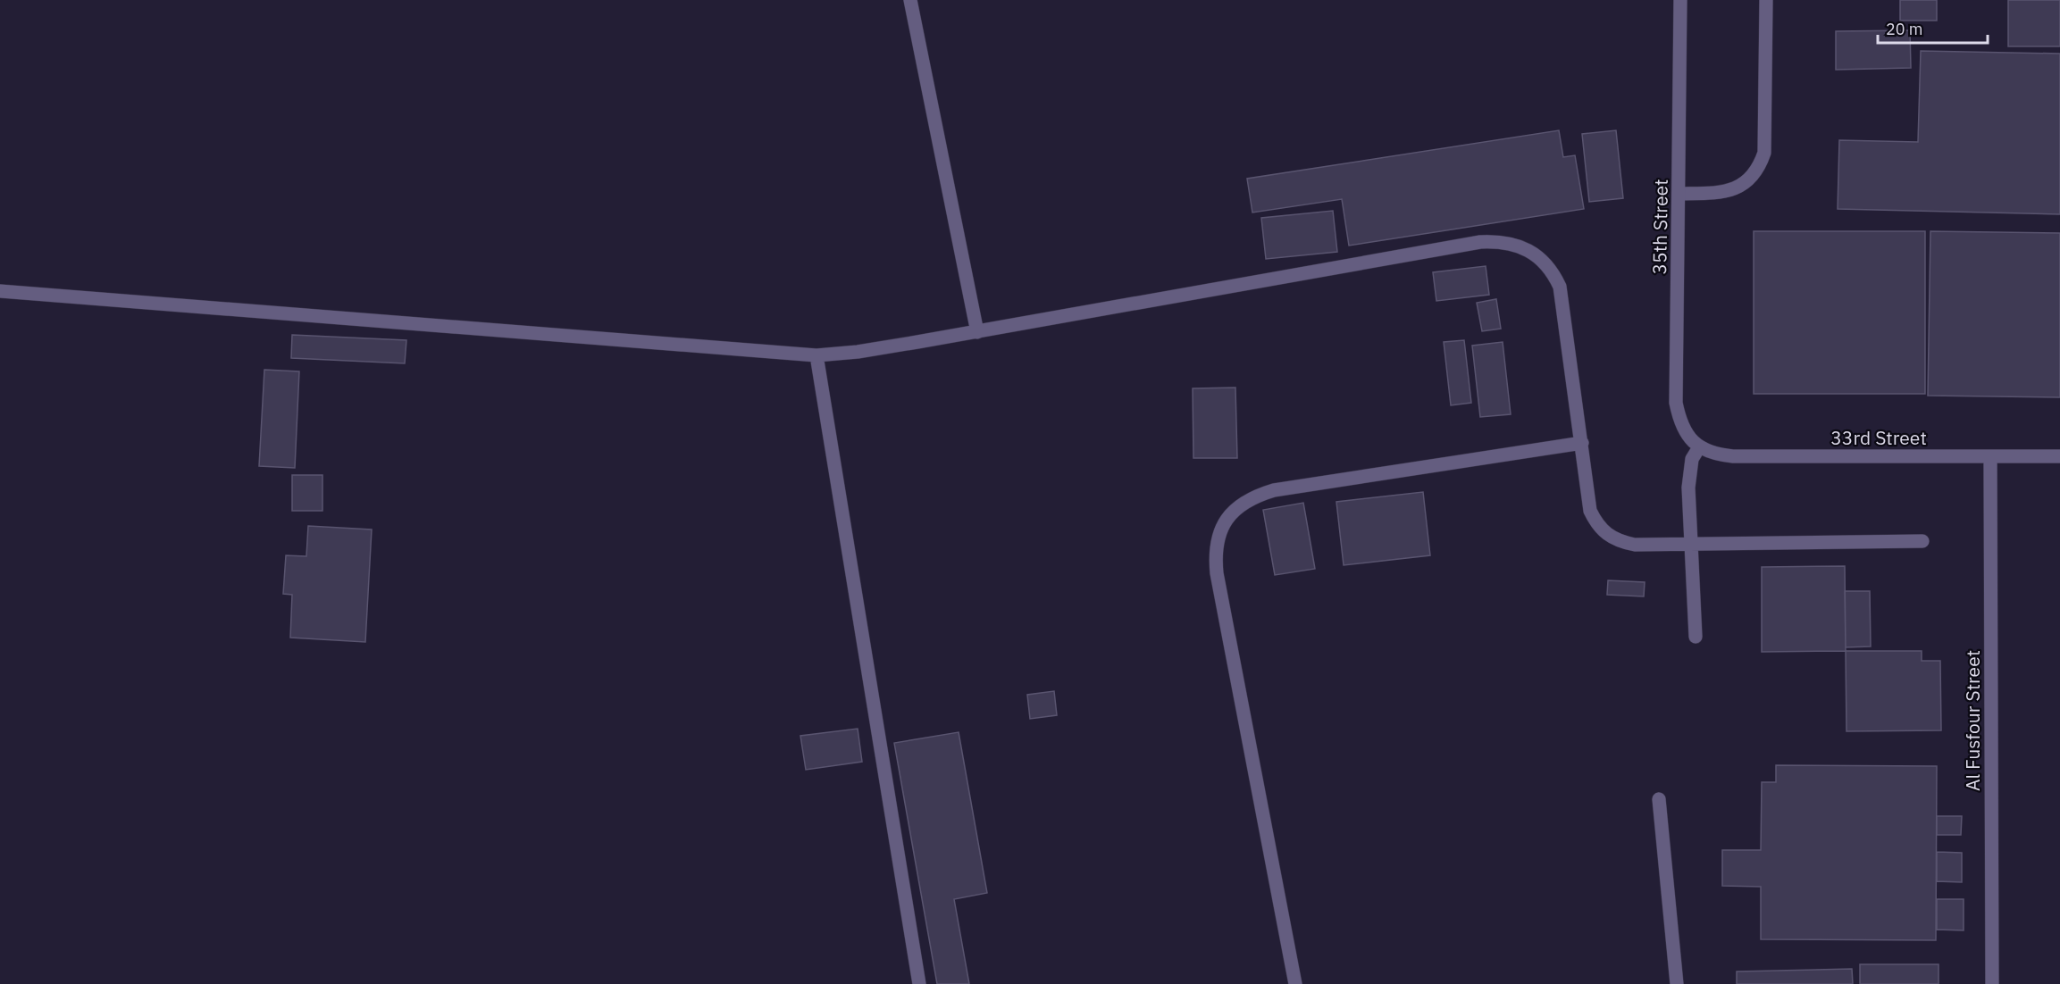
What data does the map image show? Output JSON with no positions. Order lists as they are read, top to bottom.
{
  "streets": {
    "street": ["35th Street", "33rd Street", "Al Fusfour Street"]
  },
  "crossings": [
    ["35th Street", "33rd Street"],
    ["33rd Street", "Al Fusfour Street"]
  ],
  "scale_bar": "20 m"
}
